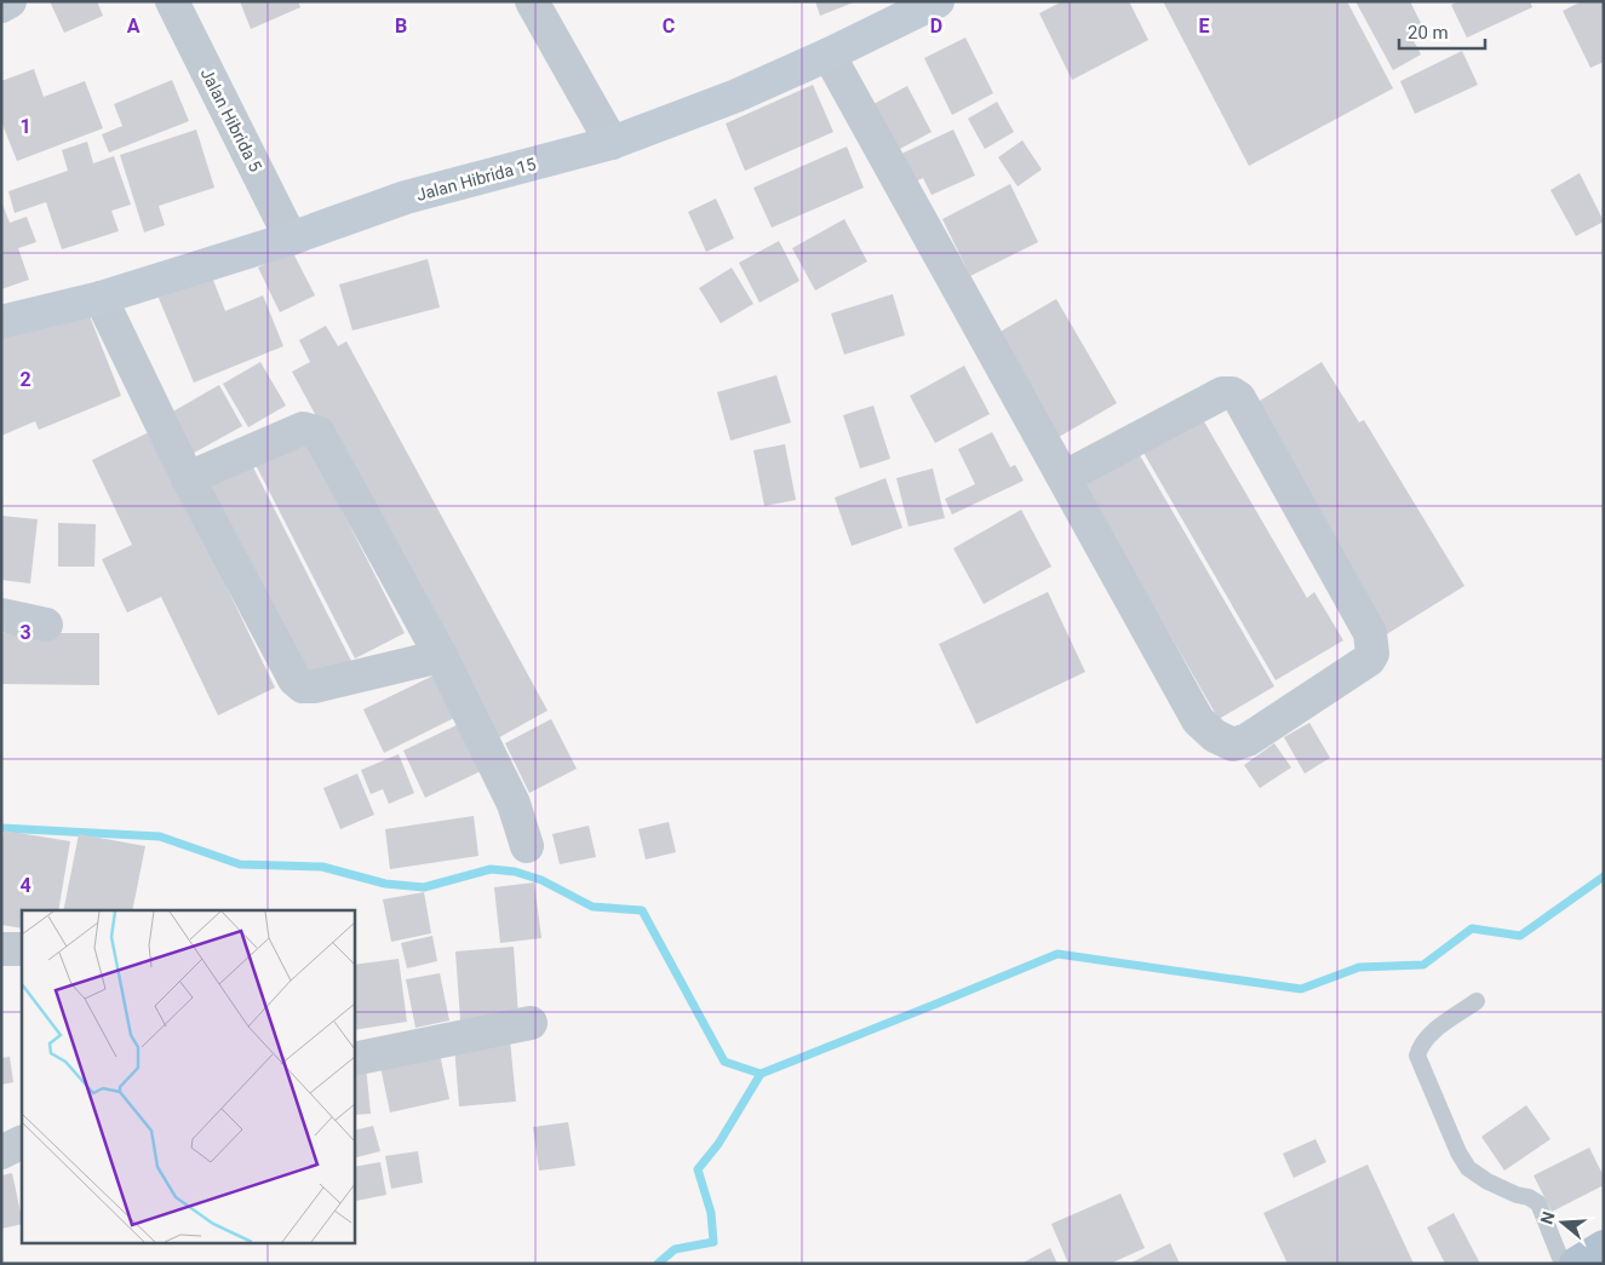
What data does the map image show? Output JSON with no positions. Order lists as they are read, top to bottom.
{
  "streets": {
    "street": ["Jalan Hibrida 5", "Jalan Hibrida 15"]
  },
  "crossings": [
    ["Jalan Hibrida 5", "Jalan Hibrida 15"]
  ],
  "scale_bar": "20 m",
  "north": "left",
  "grid": {
    "columns": [
      "A",
      "B",
      "C",
      "D",
      "E"
    ],
    "rows": [
      "1",
      "2",
      "3",
      "4"
    ]
  }
}
